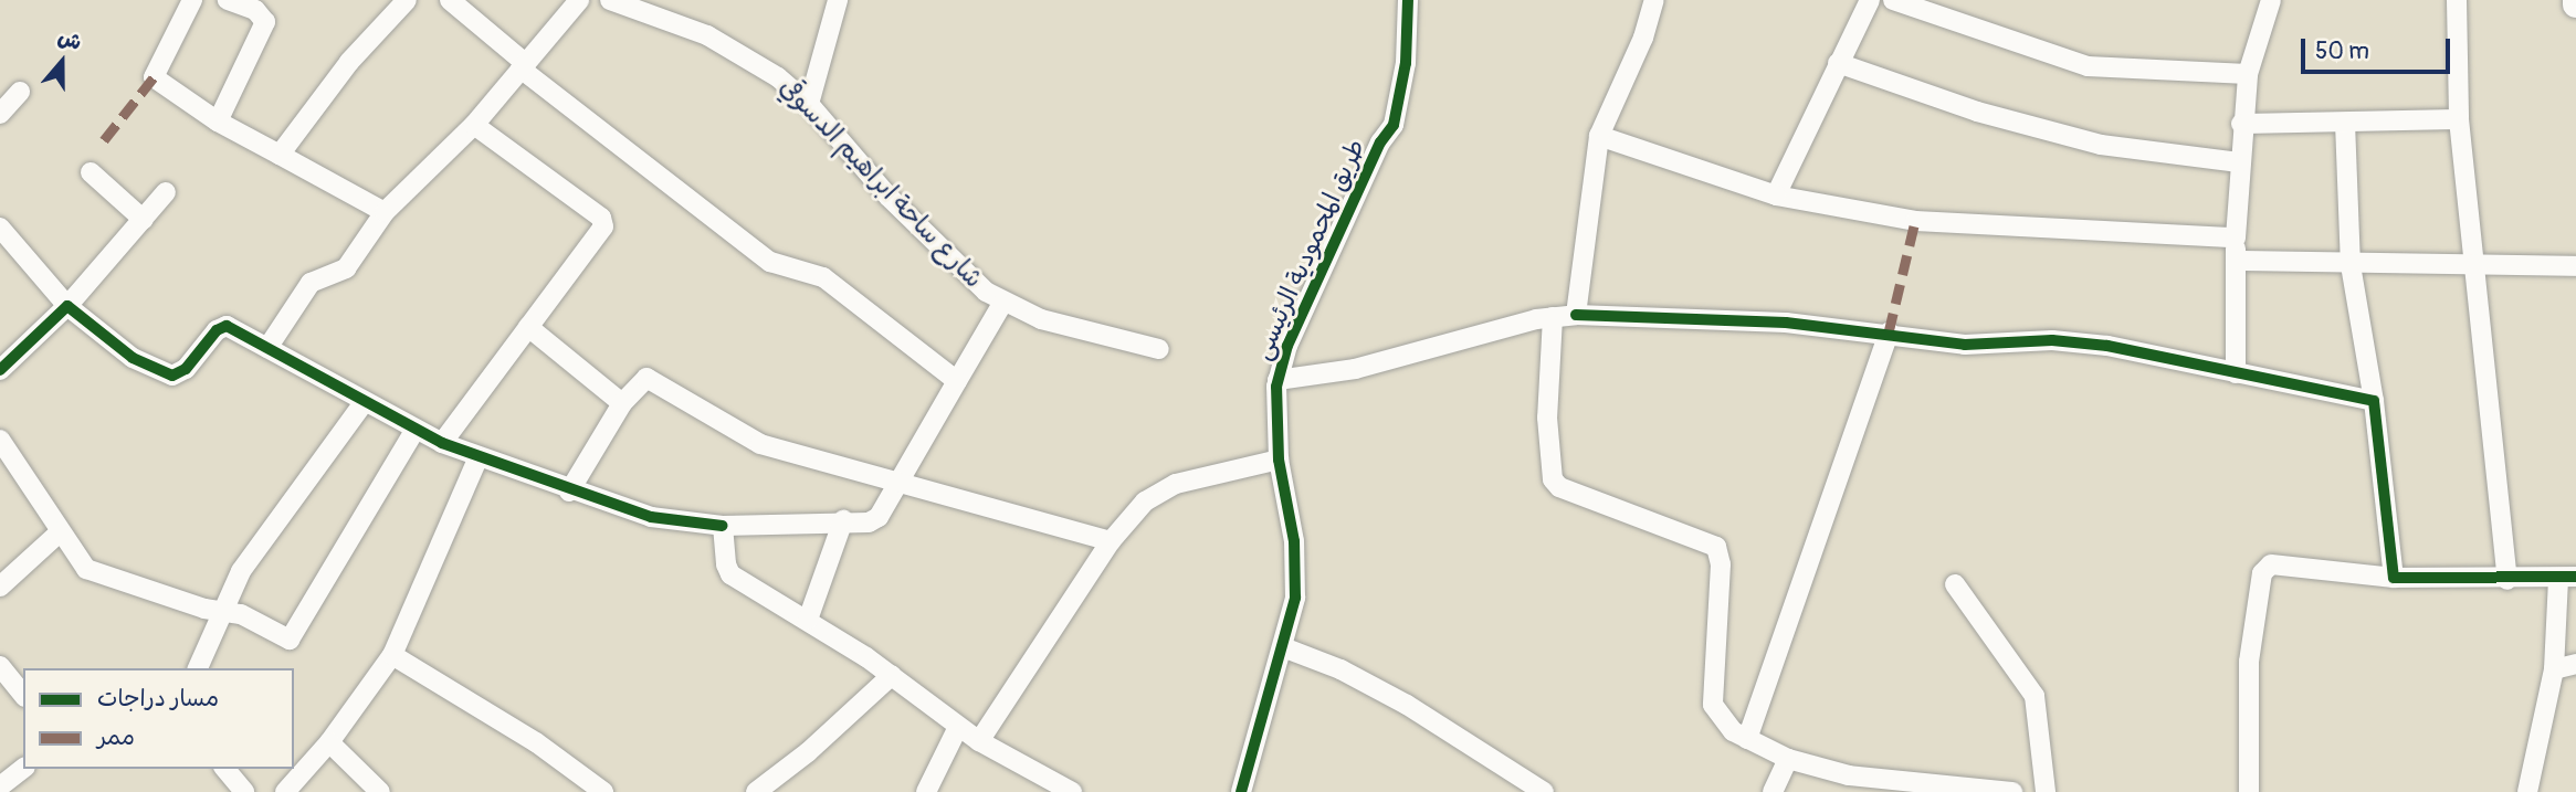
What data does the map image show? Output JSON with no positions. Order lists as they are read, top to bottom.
{
  "streets": {
    "street": ["شارع ساحة ابراهيم الدسوقي", "طريق المحمودية الرئيسى"]
  },
  "legend": ["مسار دراجات", "ممر"],
  "scale_bar": "50 m",
  "north": "top"
}
